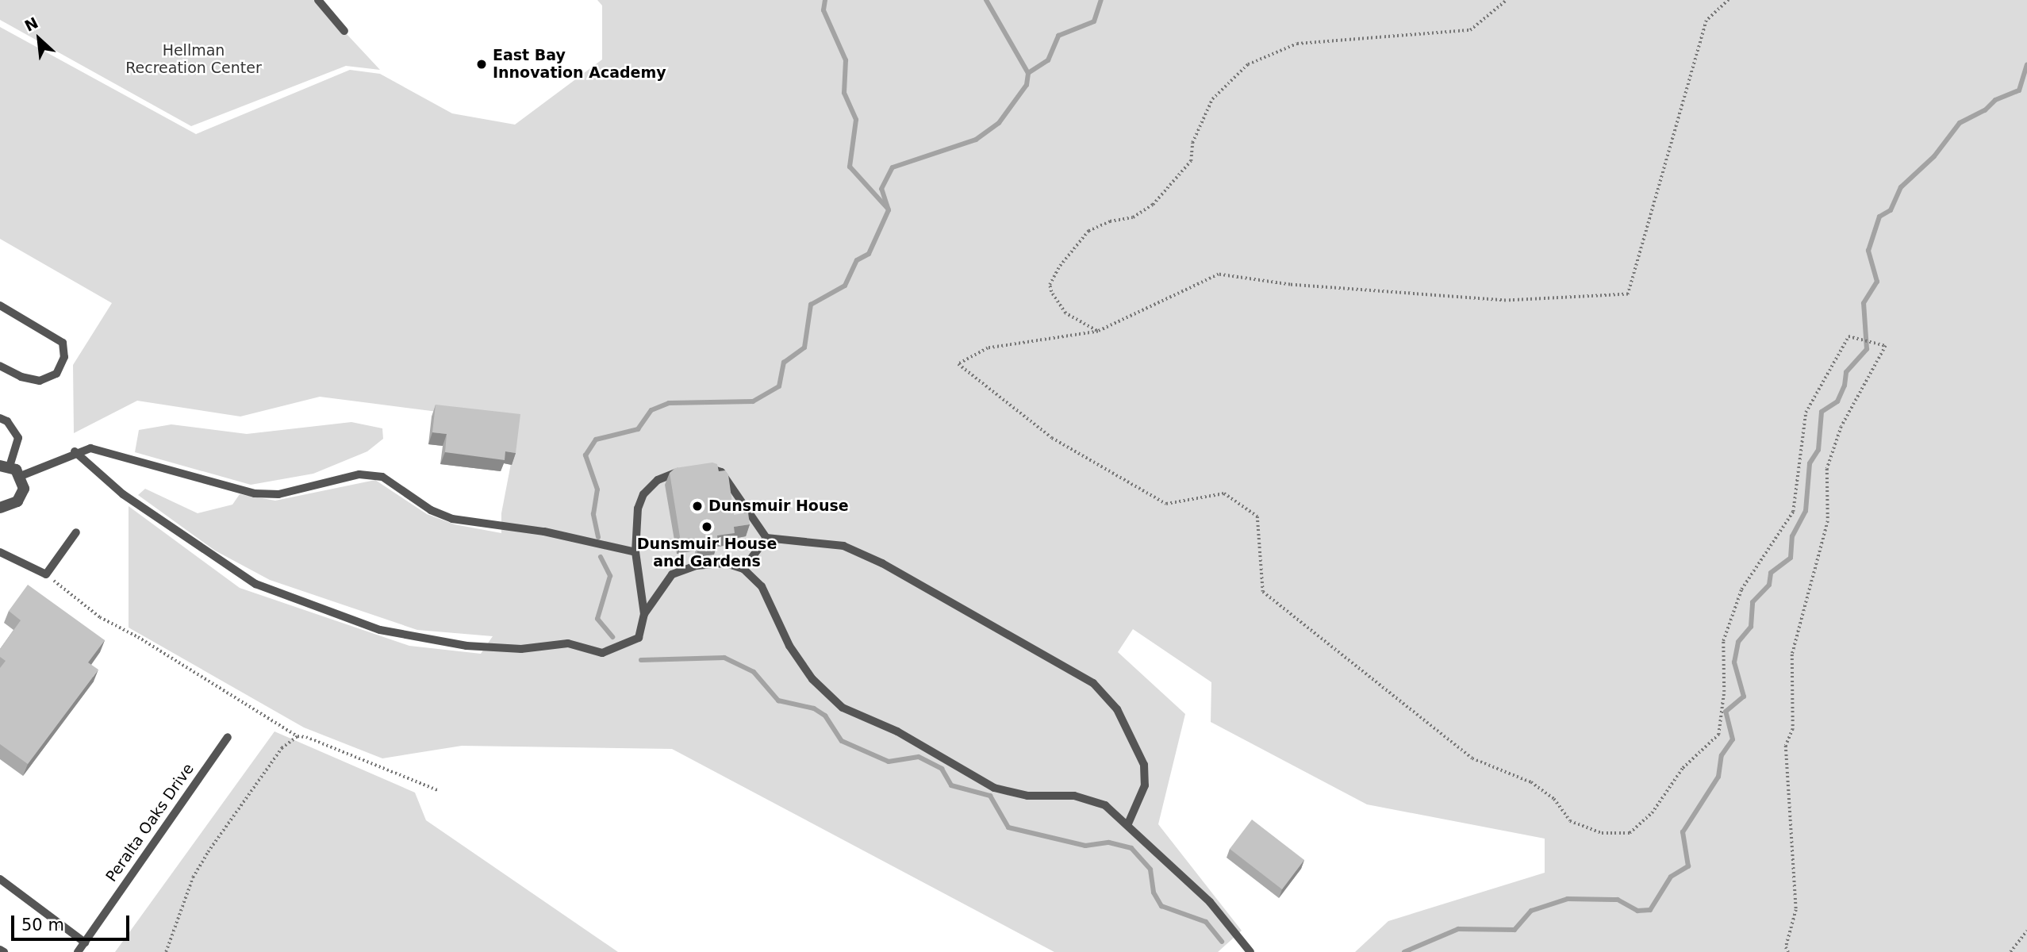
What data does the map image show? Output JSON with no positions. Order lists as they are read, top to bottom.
{
  "streets": {
    "lane": ["Peralta Oaks Drive"]
  },
  "parks": ["Hellman Recreation Center"],
  "places": ["East Bay Innovation Academy", "Dunsmuir House", "Dunsmuir House and Gardens"],
  "scale_bar": "50 m",
  "north": "top left"
}
